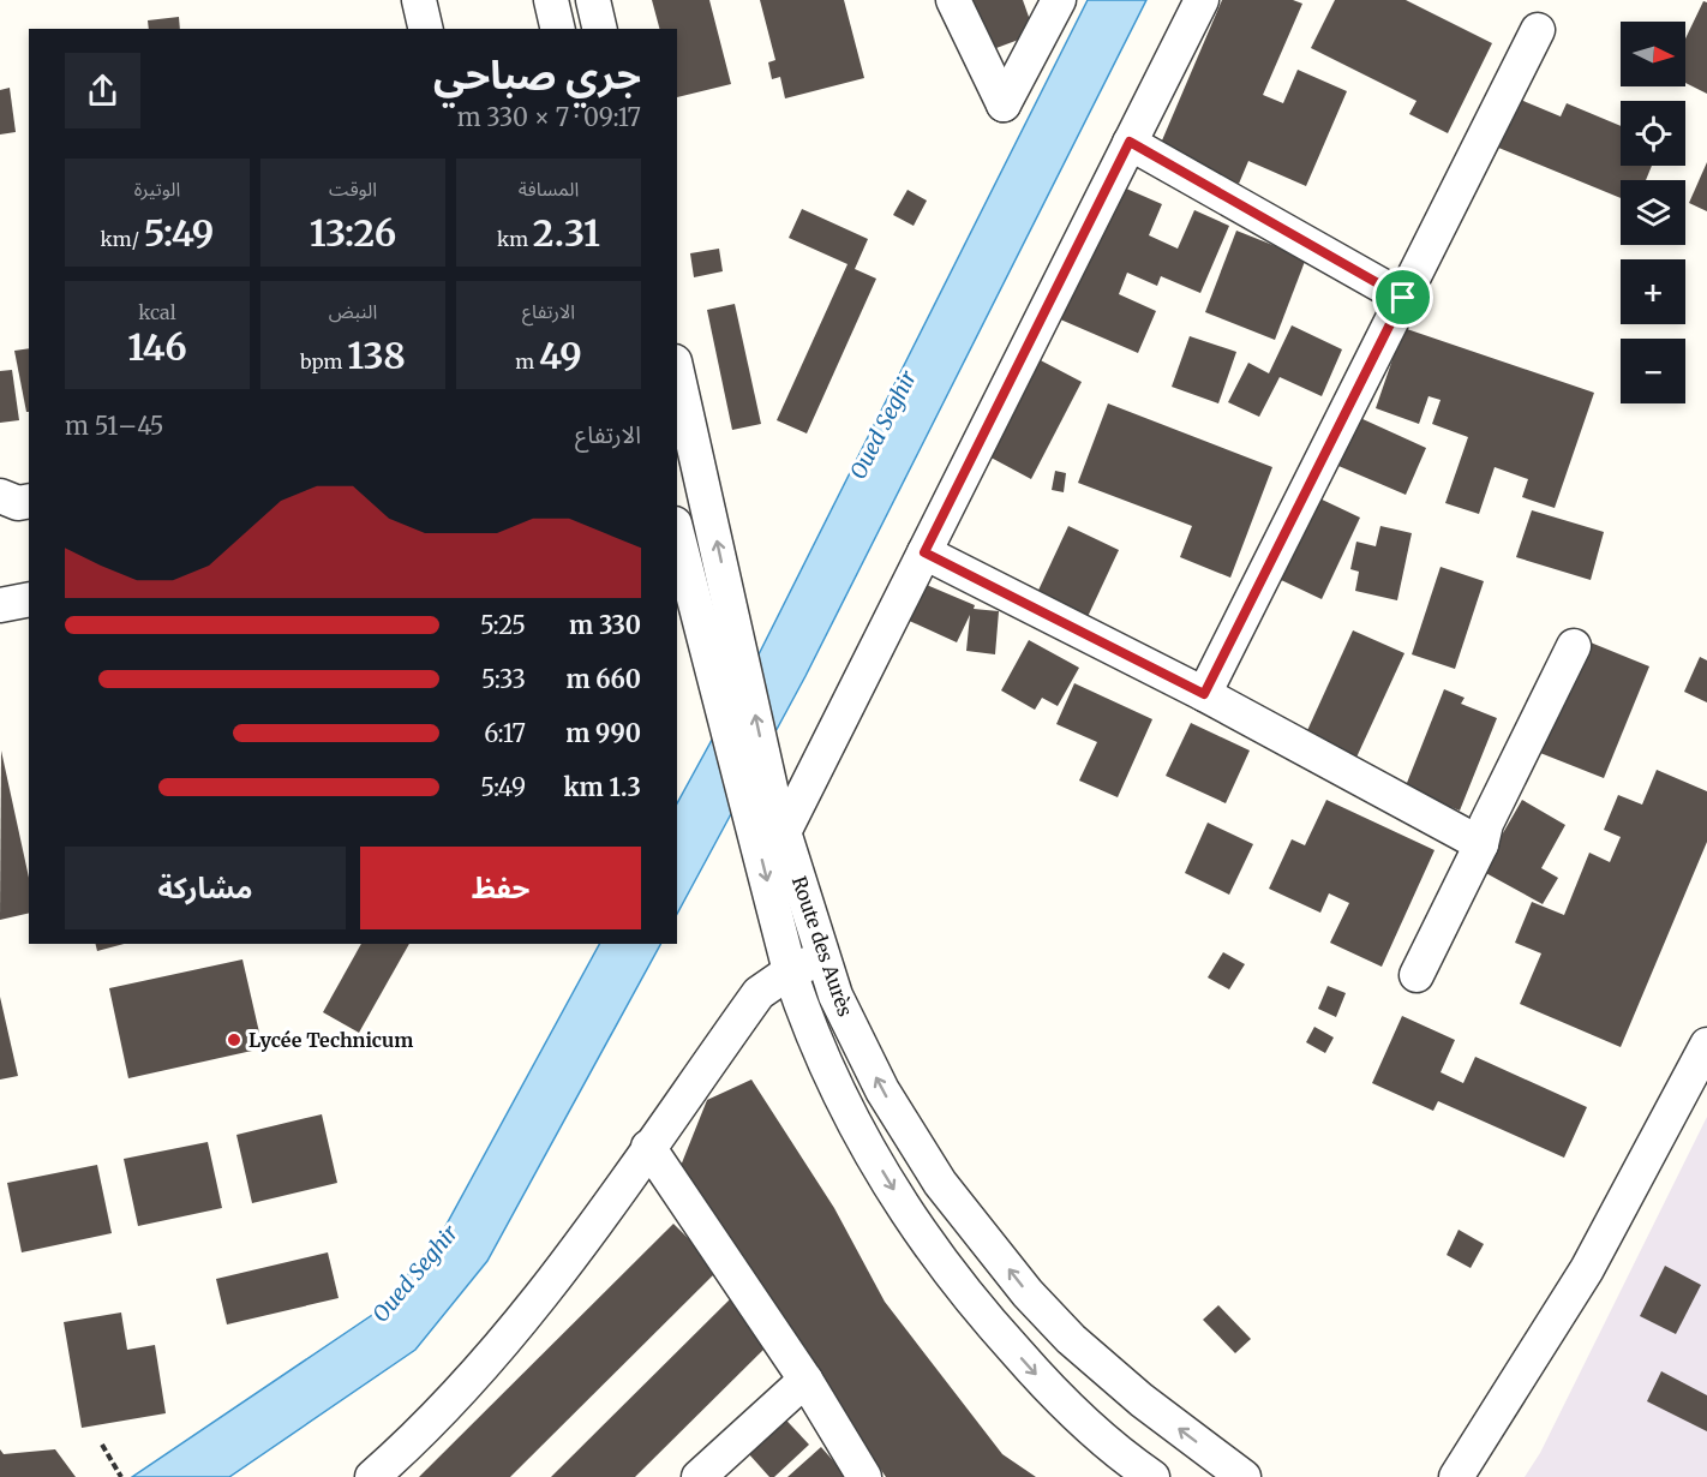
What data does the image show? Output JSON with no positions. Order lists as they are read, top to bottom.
{
  "streets": {
    "street": ["Route des Aurès"]
  },
  "water": ["Oued Seghir"],
  "places": ["Lycée Technicum"],
  "north": "right",
  "page": {
    "map_buttons": ["+", "−"],
    "heading": ["جري صباحي", "09:17 · 7 × 330 m"],
    "stats": [
      ["المسافة", "2.31 km"],
      ["الوقت", "13:26"],
      ["الوتيرة", "5:49 /km"],
      ["الارتفاع", "49 m"],
      ["النبض", "138 bpm"],
      ["kcal", "146"]
    ],
    "chart": ["الارتفاع", "45–51 m"],
    "list": [
      {
        "name": "330 m",
        "note": "5:25"
      },
      {
        "name": "660 m",
        "note": "5:33"
      },
      {
        "name": "990 m",
        "note": "6:17"
      },
      {
        "name": "1.3 km",
        "note": "5:49"
      }
    ],
    "buttons": ["حفظ", "مشاركة"]
  }
}
